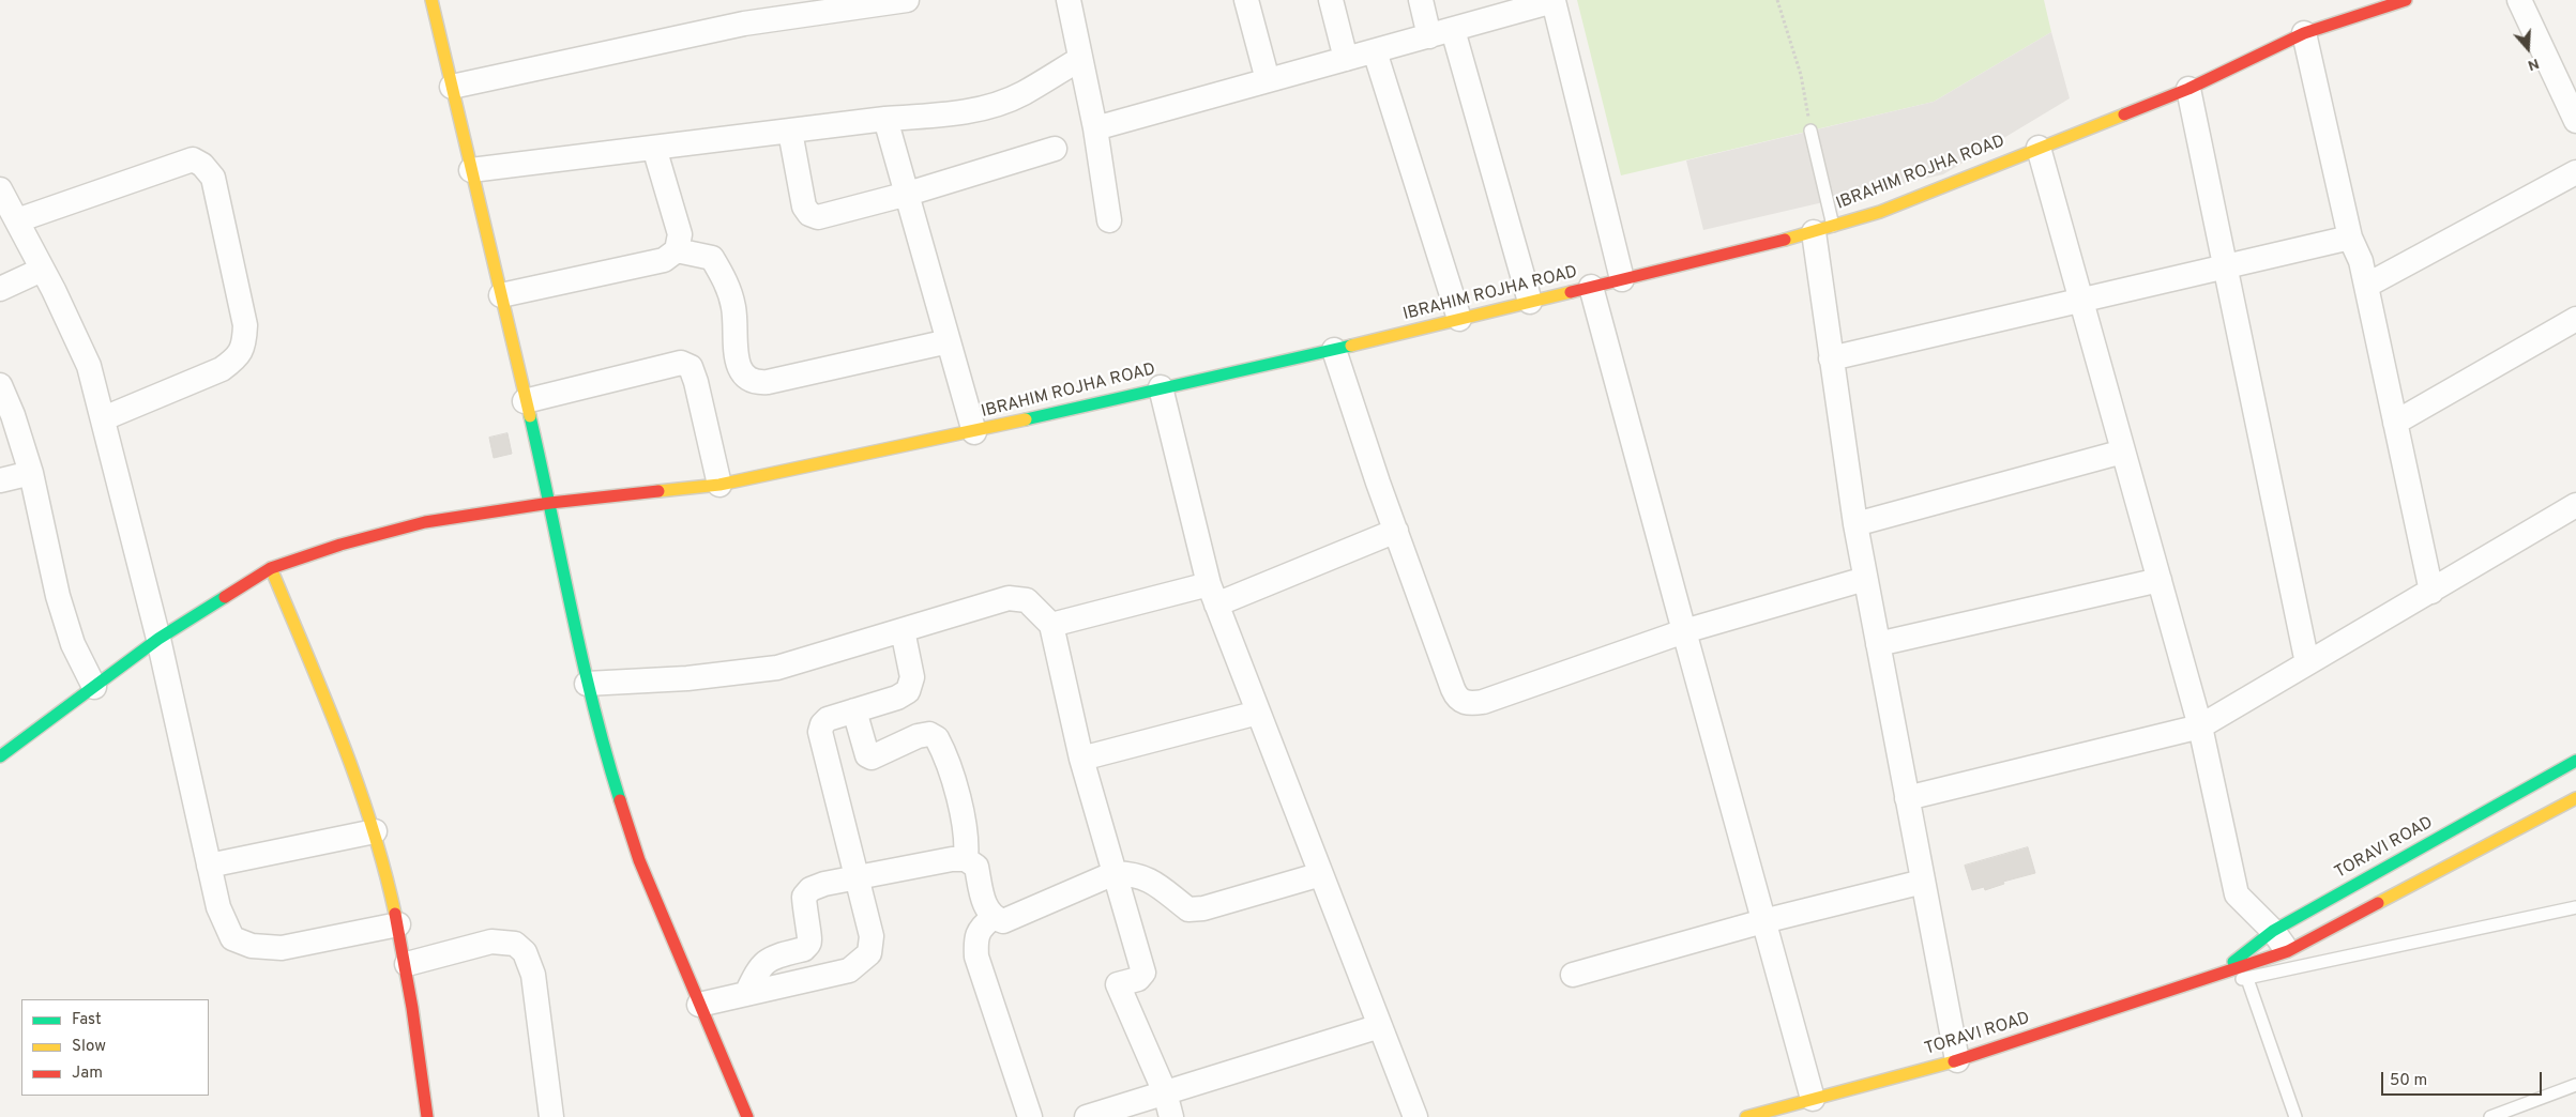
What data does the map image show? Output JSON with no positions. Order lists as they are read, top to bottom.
{
  "streets": {
    "street": ["IBRAHIM ROJHA ROAD", "TORAVI ROAD"]
  },
  "legend": ["Fast", "Slow", "Jam"],
  "scale_bar": "50 m",
  "north": "bottom"
}
